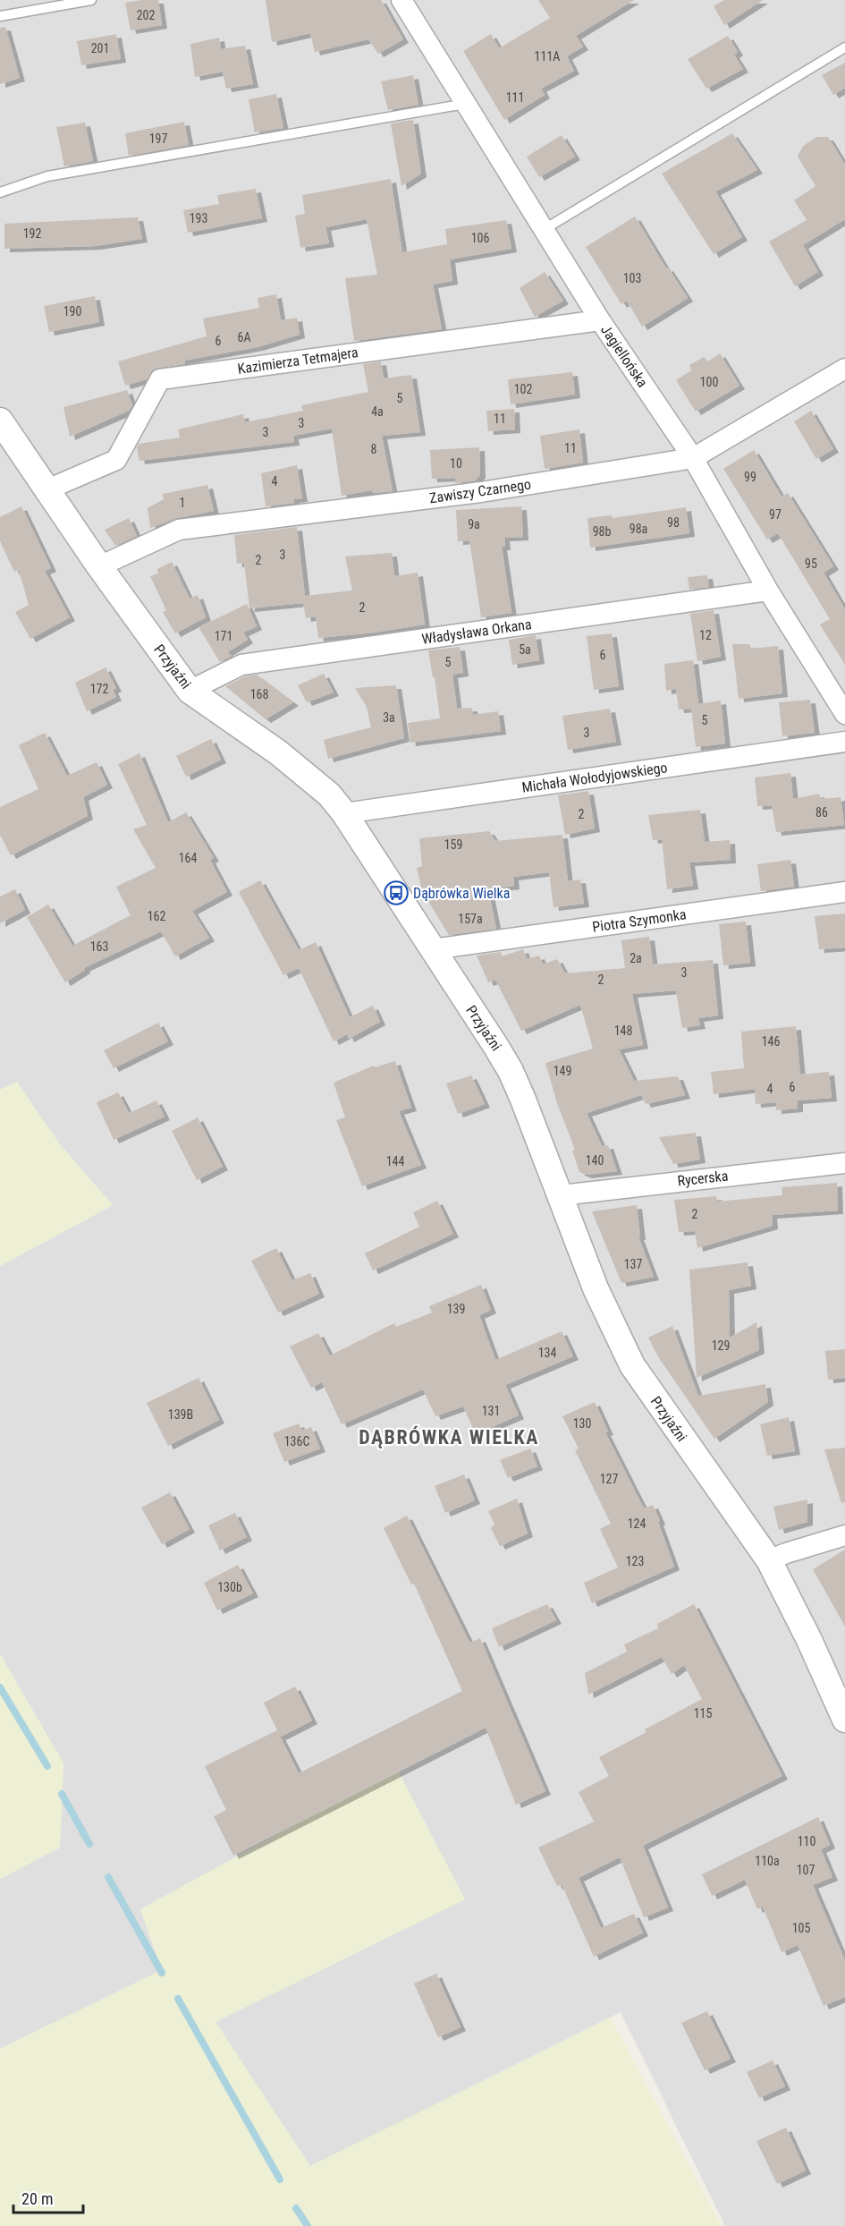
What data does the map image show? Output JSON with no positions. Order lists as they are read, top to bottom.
{
  "streets": {
    "street": [
      "Jagiellońska",
      "Kazimierza Tetmajera",
      "Zawiszy Czarnego",
      "Władysława Orkana",
      "Przyjaźni",
      "Michała Wołodyjowskiego",
      "Piotra Szymonka",
      "Rycerska"
    ]
  },
  "crossings": [
    ["Jagiellońska", "Kazimierza Tetmajera"],
    ["Jagiellońska", "Zawiszy Czarnego"],
    ["Jagiellońska", "Władysława Orkana"],
    ["Kazimierza Tetmajera", "Przyjaźni"],
    ["Zawiszy Czarnego", "Przyjaźni"],
    ["Władysława Orkana", "Przyjaźni"],
    ["Przyjaźni", "Michała Wołodyjowskiego"],
    ["Przyjaźni", "Piotra Szymonka"],
    ["Przyjaźni", "Rycerska"]
  ],
  "districts": ["DĄBRÓWKA WIELKA"],
  "places": {
    "bus stop": ["Dąbrówka Wielka"]
  },
  "house_numbers": [
    "202",
    "201",
    "111A",
    "111",
    "197",
    "193",
    "192",
    "106",
    "103",
    "190",
    "6A",
    "6",
    "100",
    "102",
    "5",
    "4a",
    "11",
    "3",
    "3",
    "11",
    "8",
    "10",
    "99",
    "4",
    "1",
    "97",
    "98",
    "9a",
    "98a",
    "98b",
    "3",
    "2",
    "95",
    "2",
    "12",
    "171",
    "5a",
    "6",
    "5",
    "172",
    "168",
    "3a",
    "5",
    "3",
    "86",
    "2",
    "159",
    "164",
    "162",
    "157a",
    "163",
    "2a",
    "3",
    "2",
    "148",
    "146",
    "149",
    "6",
    "4",
    "140",
    "144",
    "2",
    "137",
    "139",
    "129",
    "134",
    "131",
    "139B",
    "130",
    "136C",
    "127",
    "124",
    "123",
    "130b",
    "115",
    "110",
    "110a",
    "107",
    "105"
  ],
  "scale_bar": "20 m"
}
